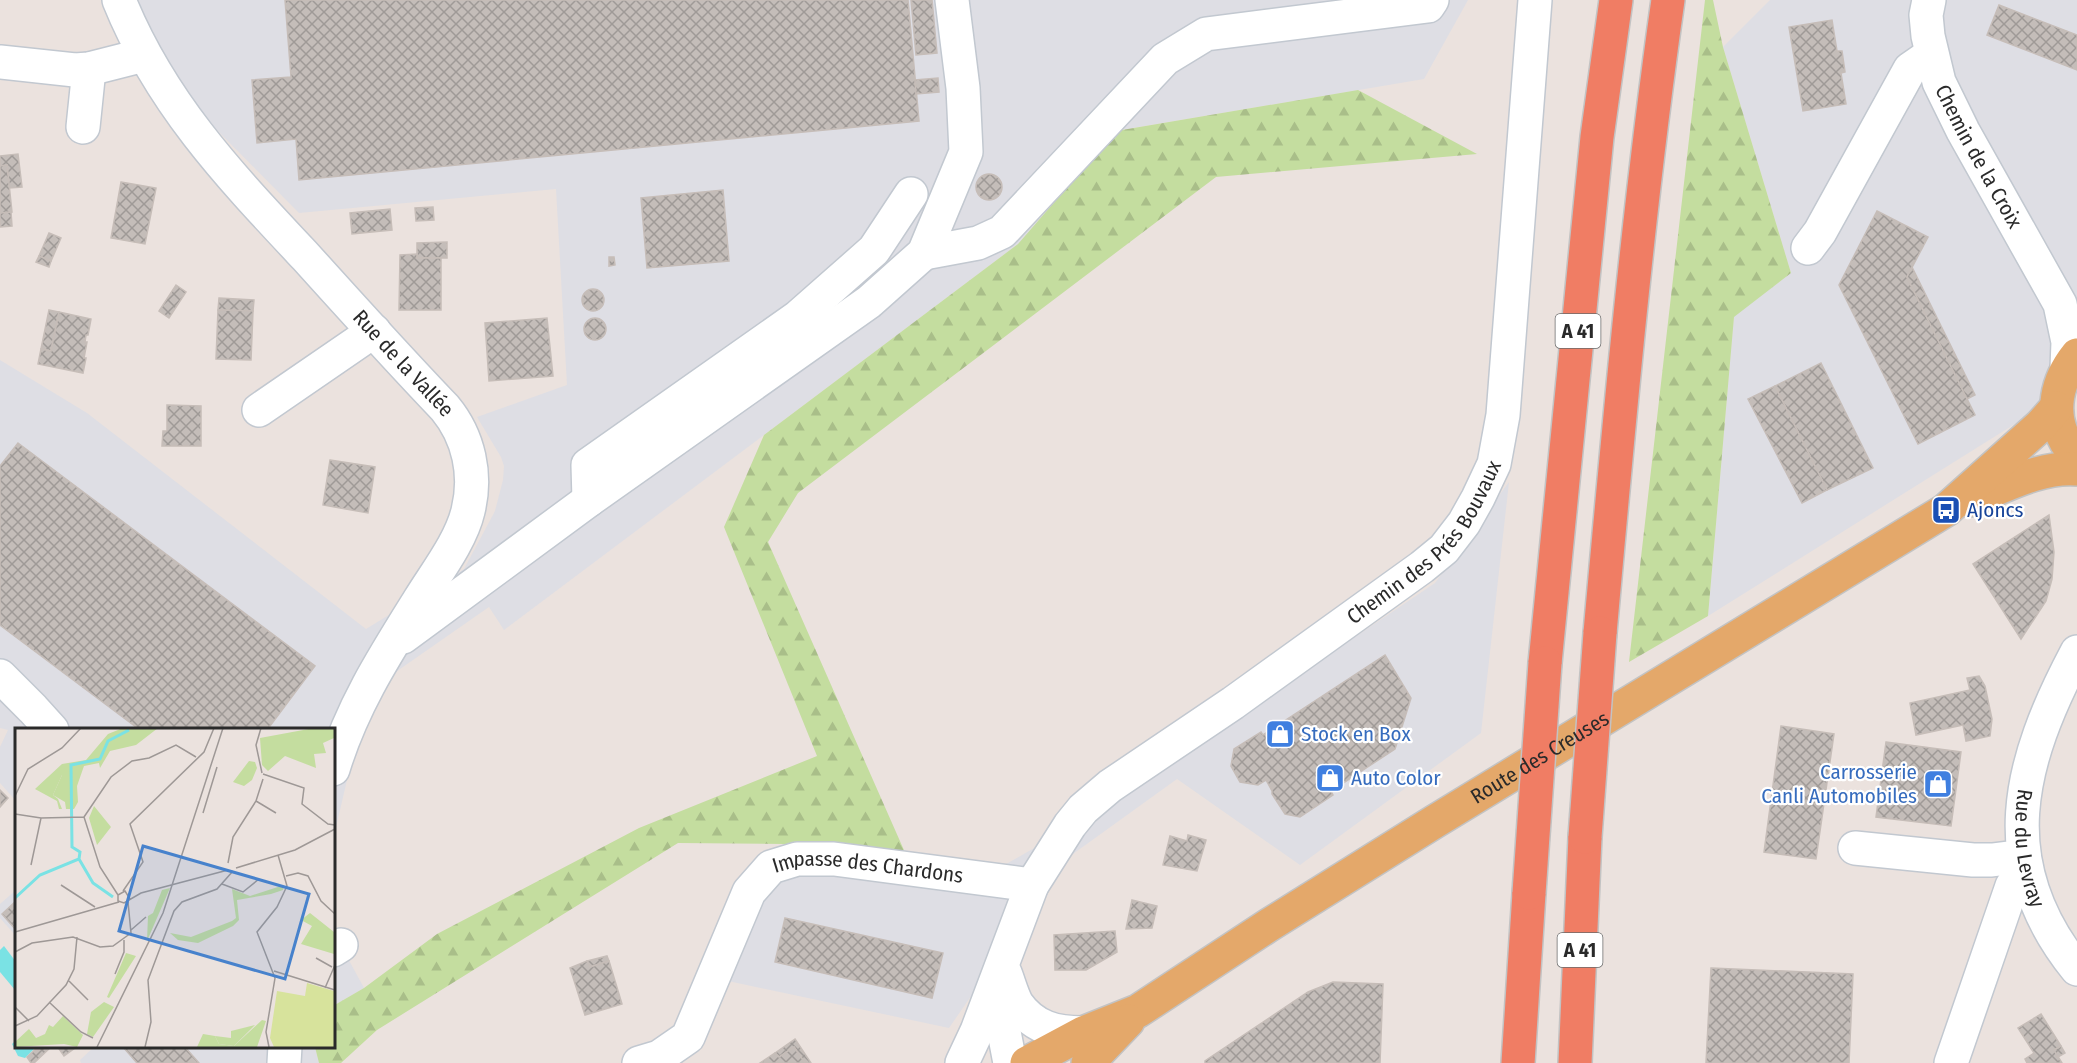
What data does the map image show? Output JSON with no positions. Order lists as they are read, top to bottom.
{
  "streets": {
    "highway": ["A 41"],
    "main road": ["Route des Creuses"],
    "street": [
      "Chemin de la Croix",
      "Rue de la Vallée",
      "Chemin des Prés Bouvaux",
      "Rue du Levray",
      "Impasse des Chardons"
    ]
  },
  "crossings": [
    ["Chemin des Prés Bouvaux", "Impasse des Chardons"]
  ],
  "places": {
    "bus stop": ["Ajoncs"],
    "shop": ["Stock en Box", "Auto Color", "Carrosserie Canli Automobiles"]
  }
}
